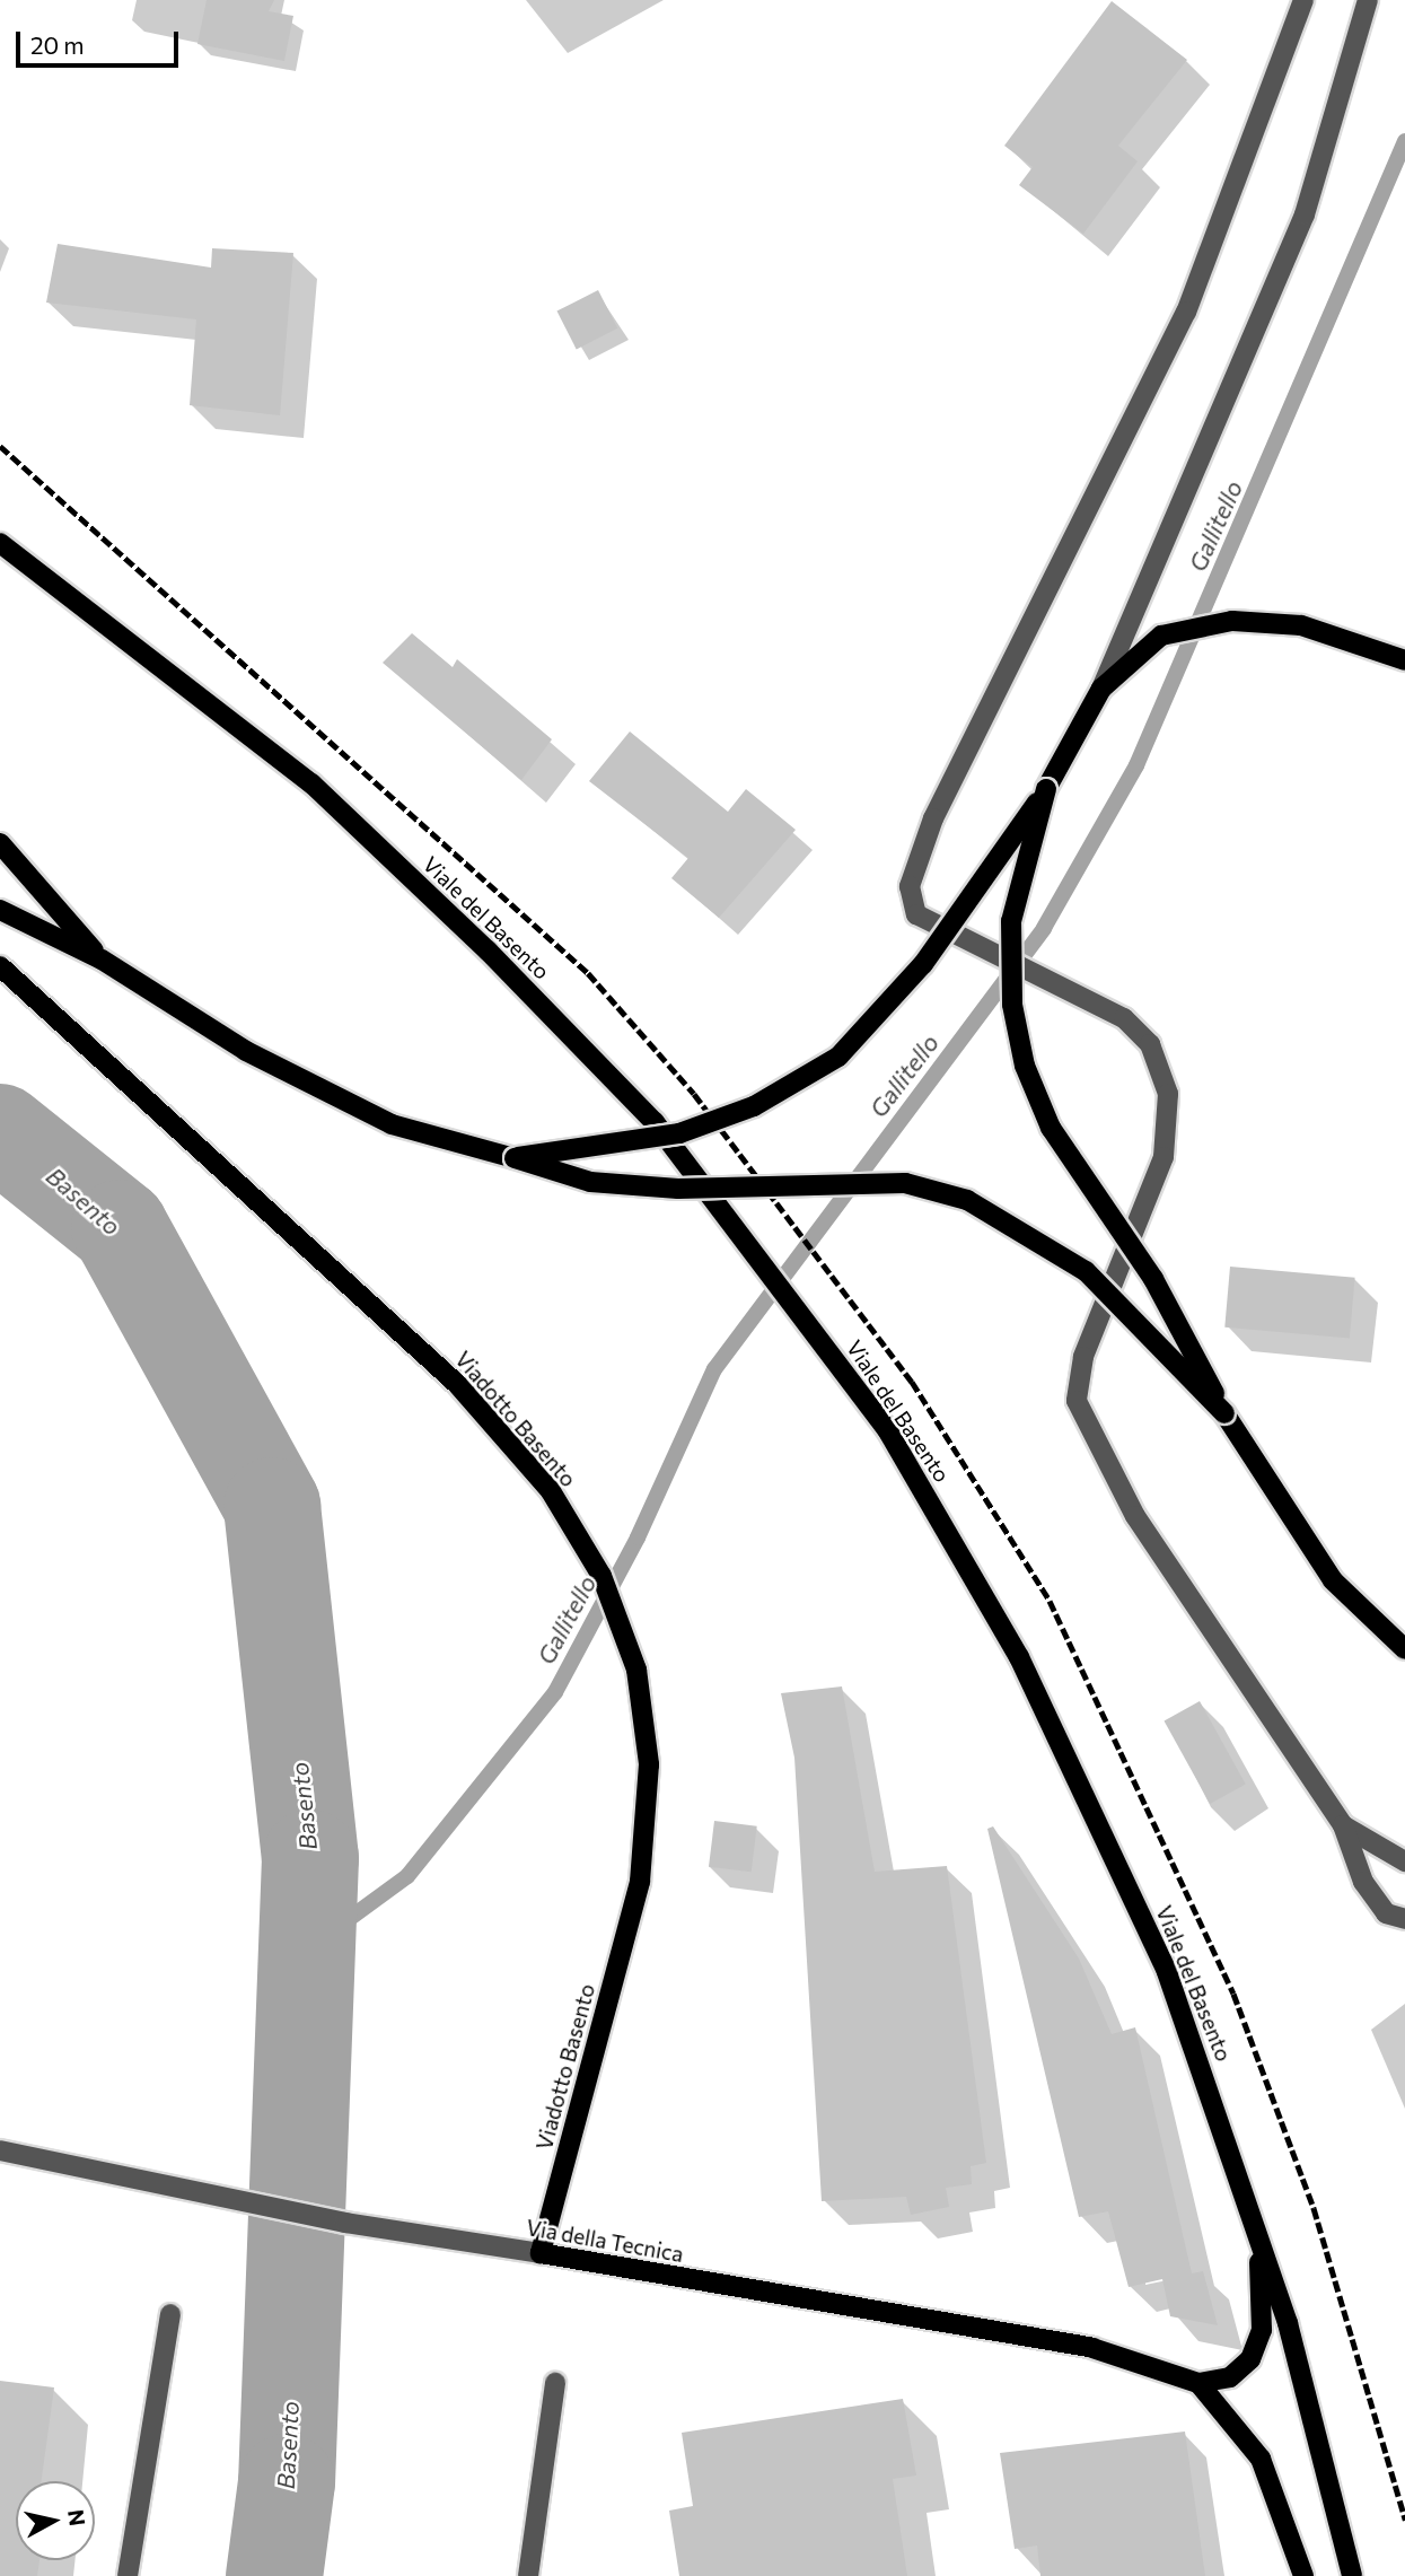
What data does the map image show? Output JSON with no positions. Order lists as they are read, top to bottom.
{
  "streets": {
    "main road": ["Viale del Basento", "Viadotto Basento", "Via della Tecnica"]
  },
  "crossings": [
    ["Viadotto Basento", "Via della Tecnica"]
  ],
  "water": ["Gallitello", "Basento"],
  "scale_bar": "20 m",
  "north": "right"
}
